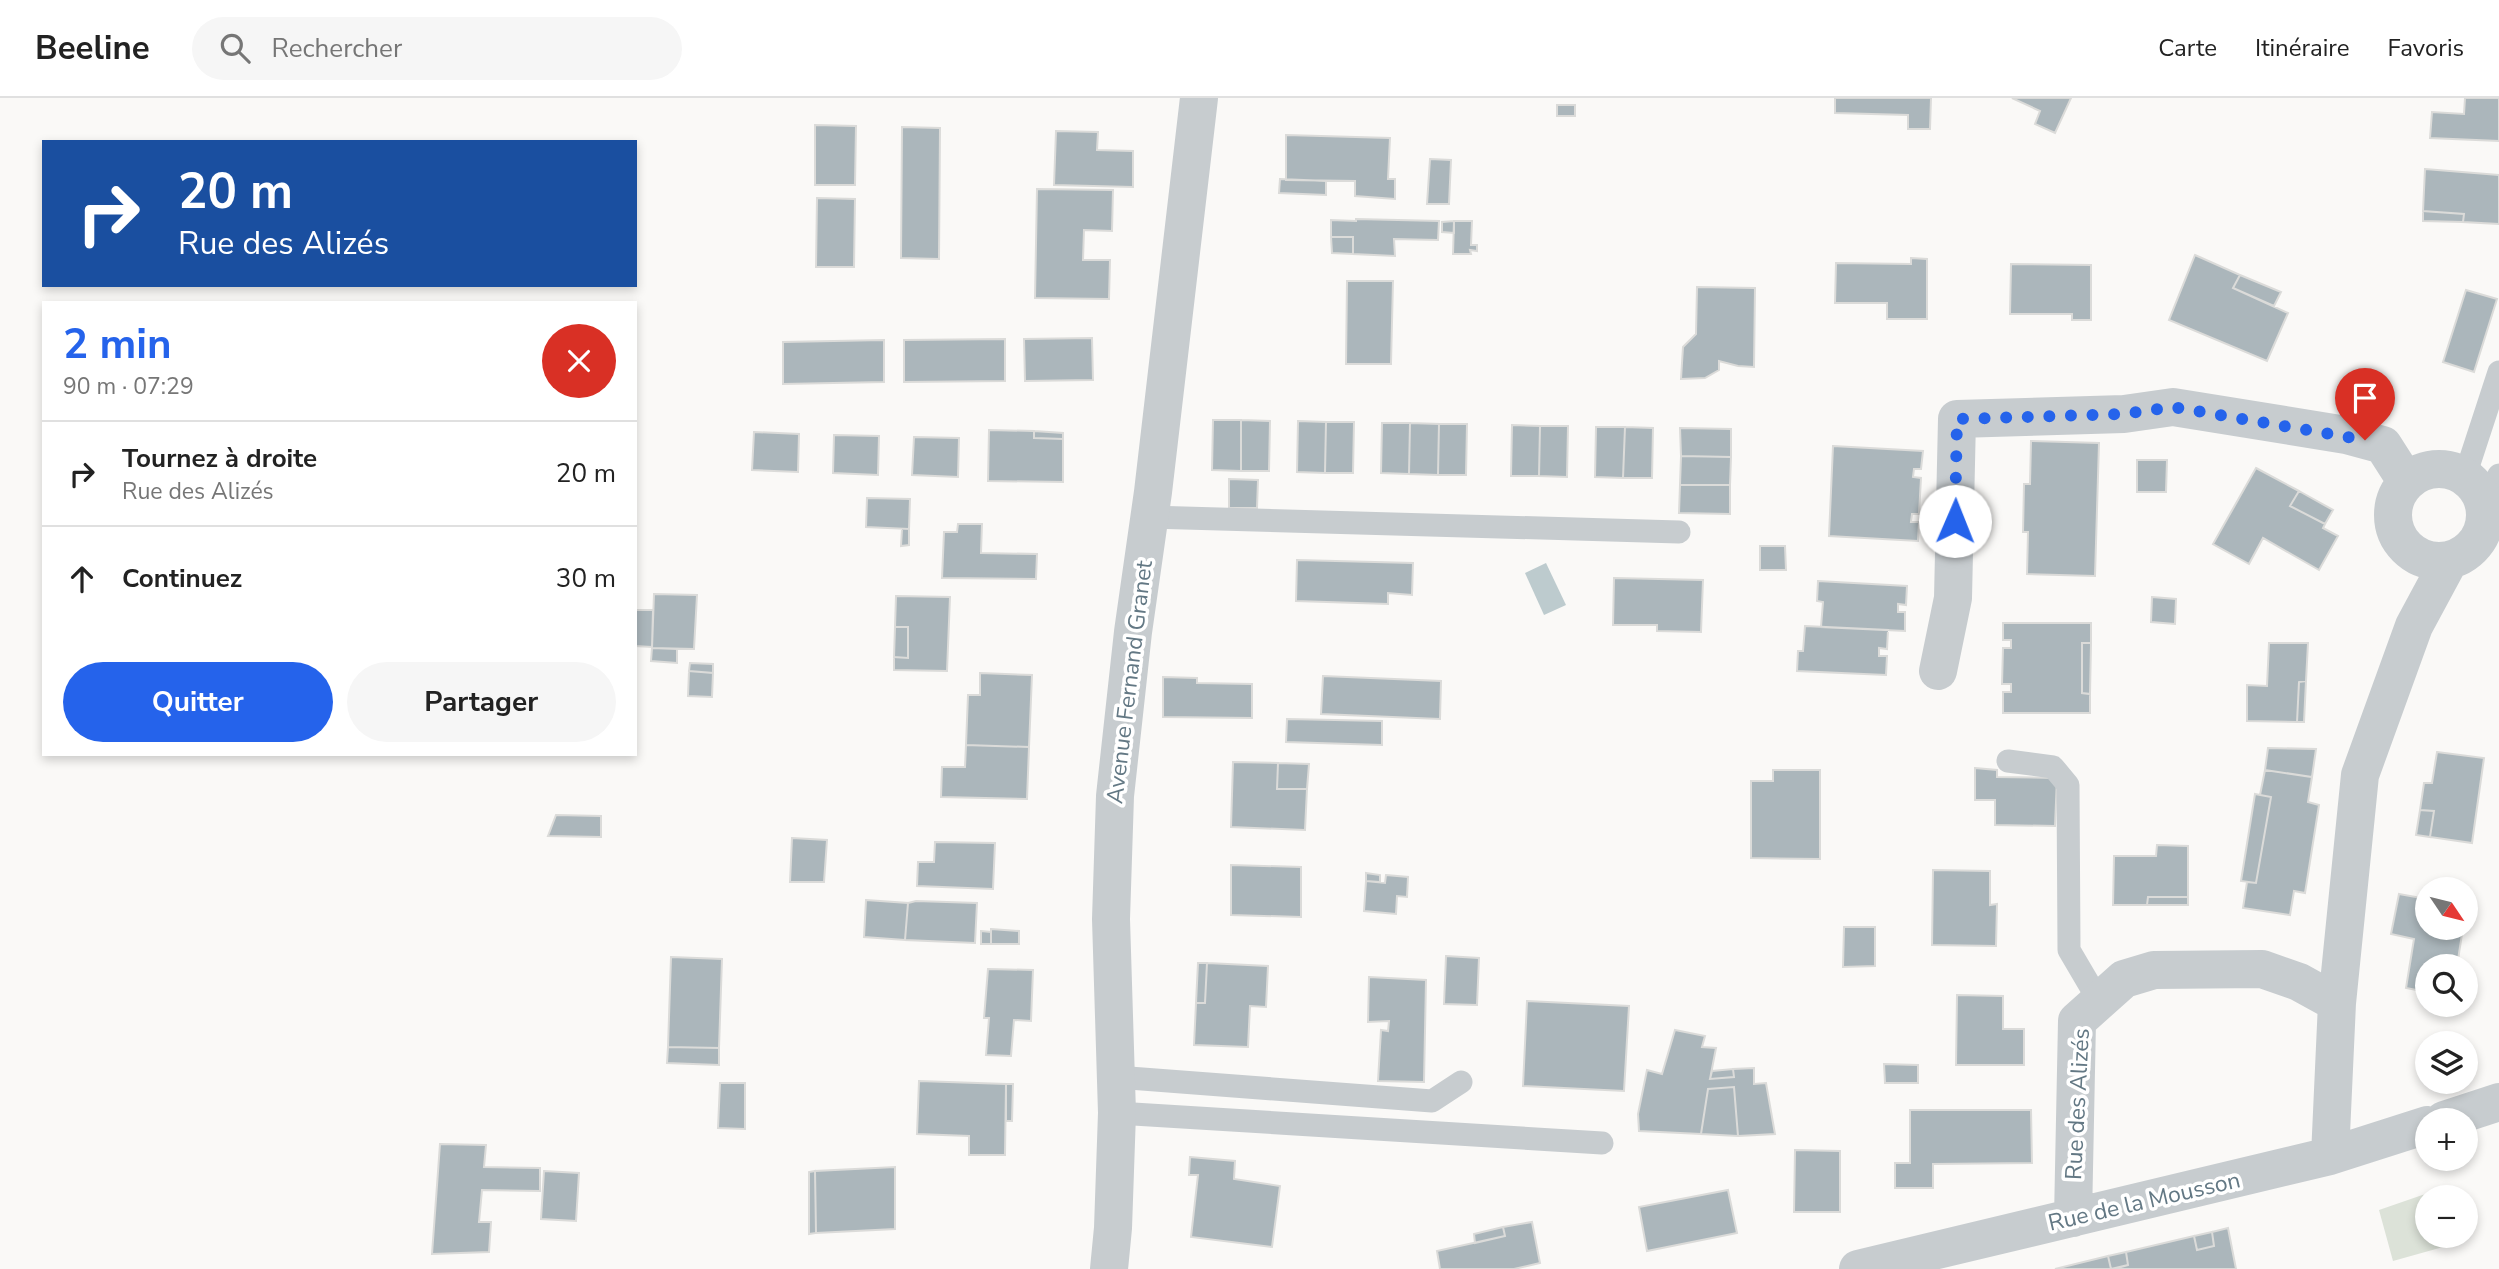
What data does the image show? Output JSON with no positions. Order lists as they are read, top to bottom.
{
  "streets": {
    "street": ["Avenue Fernand Granet", "Rue des Alizés", "Rue de la Mousson"]
  },
  "crossings": [
    ["Rue des Alizés", "Rue de la Mousson"]
  ],
  "north": "bottom right",
  "page": {
    "header": "Beeline",
    "search": "Rechercher",
    "nav": ["Carte", "Itinéraire", "Favoris"],
    "turn": ["20 m", "Rue des Alizés"],
    "heading": ["2 min", "90 m · 07:29"],
    "list": [
      {
        "name": "Tournez à droite",
        "note": "Rue des Alizés",
        "value": "20 m"
      },
      {
        "name": "Continuez",
        "value": "30 m"
      }
    ],
    "buttons": ["Quitter", "Partager"],
    "map_buttons": ["+", "−"]
  }
}
